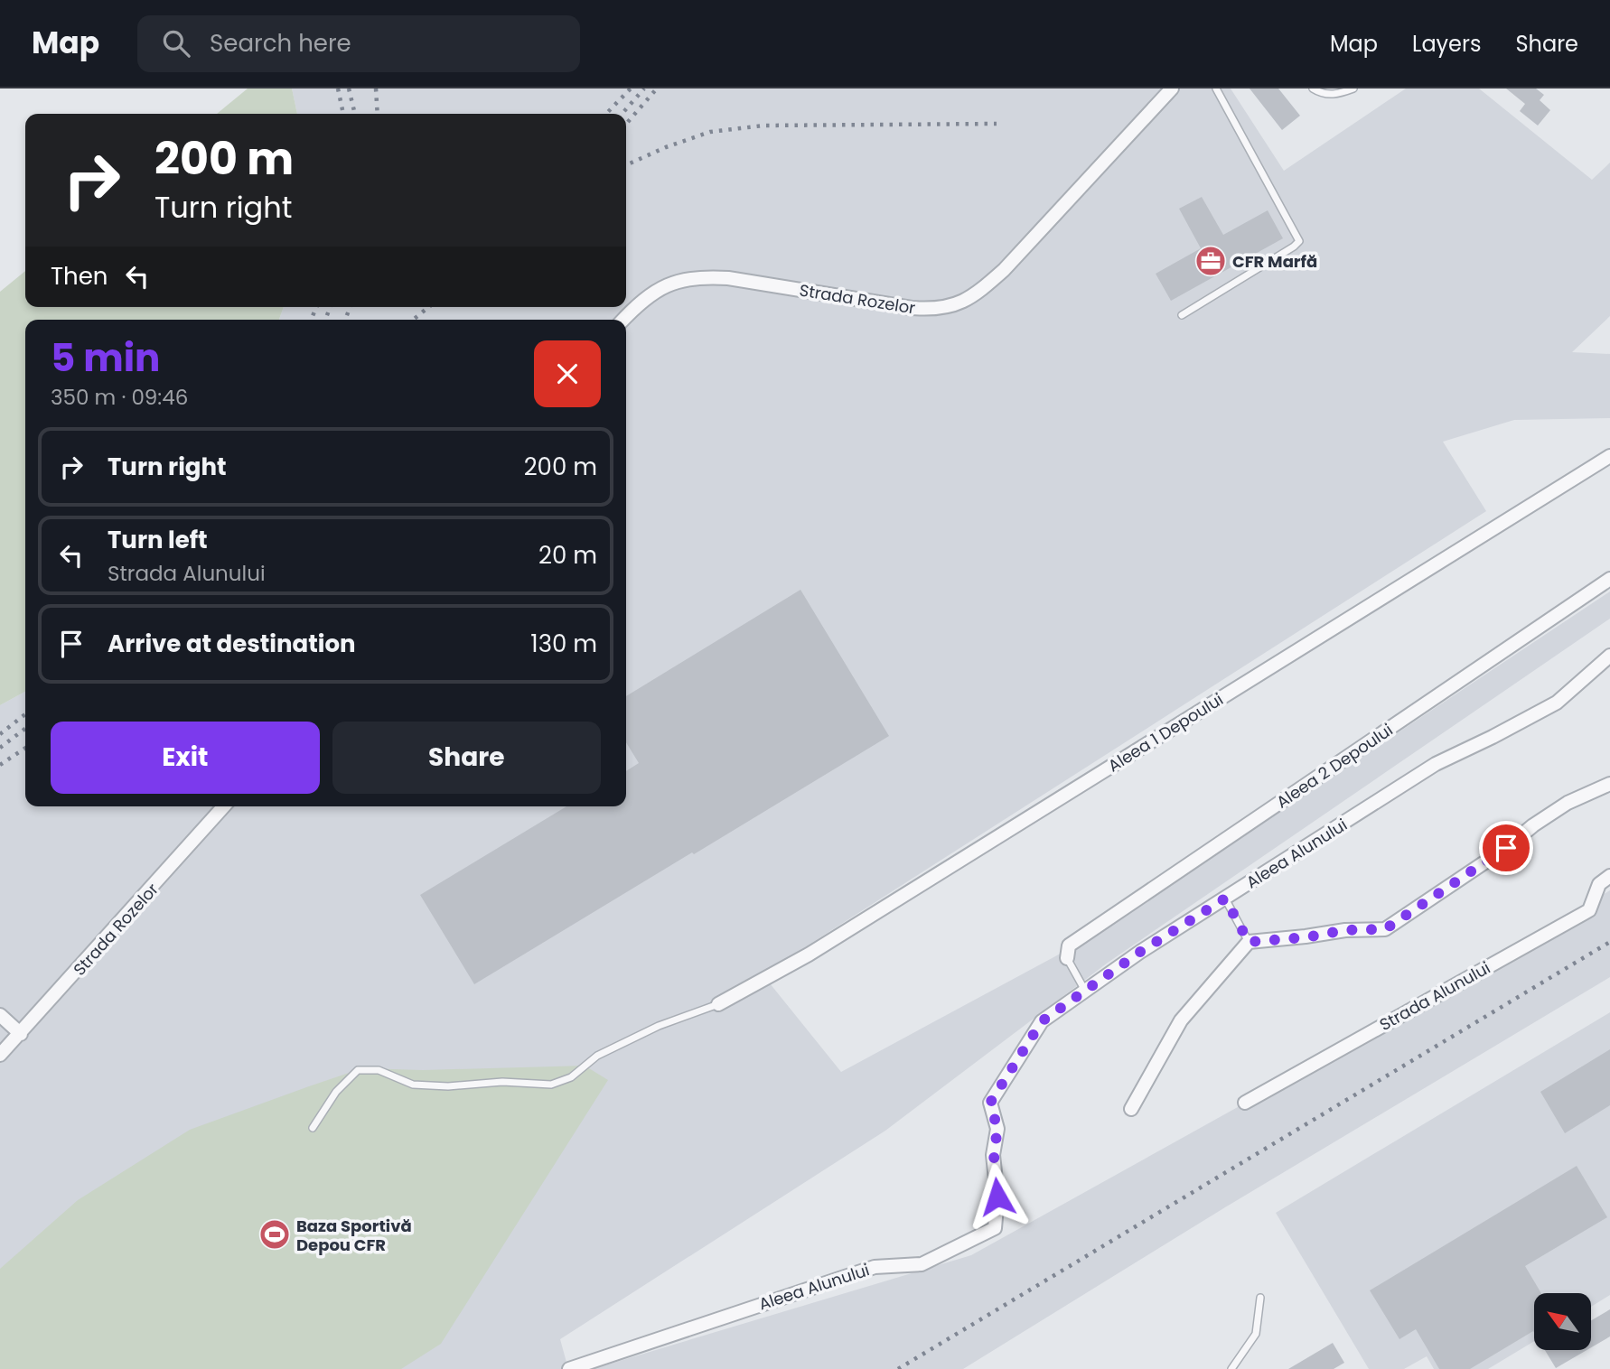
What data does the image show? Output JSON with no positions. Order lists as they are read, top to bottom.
{
  "streets": {
    "street": [
      "Strada Rozelor",
      "Aleea 1 Depoului",
      "Aleea 2 Depoului",
      "Aleea Alunului",
      "Strada Alunului"
    ]
  },
  "places": {
    "office": ["CFR Marfă"],
    "sports": ["Baza Sportivă Depou CFR"]
  },
  "north": "top left",
  "page": {
    "header": "Map",
    "search": "Search here",
    "nav": ["Map", "Layers", "Share"],
    "turn": ["200 m", "Turn right"],
    "then": "Then",
    "heading": ["5 min", "350 m · 09:46"],
    "list": [
      {
        "name": "Turn right",
        "value": "200 m"
      },
      {
        "name": "Turn left",
        "note": "Strada Alunului",
        "value": "20 m"
      },
      {
        "name": "Arrive at destination",
        "value": "130 m"
      }
    ],
    "buttons": ["Exit", "Share"]
  }
}
